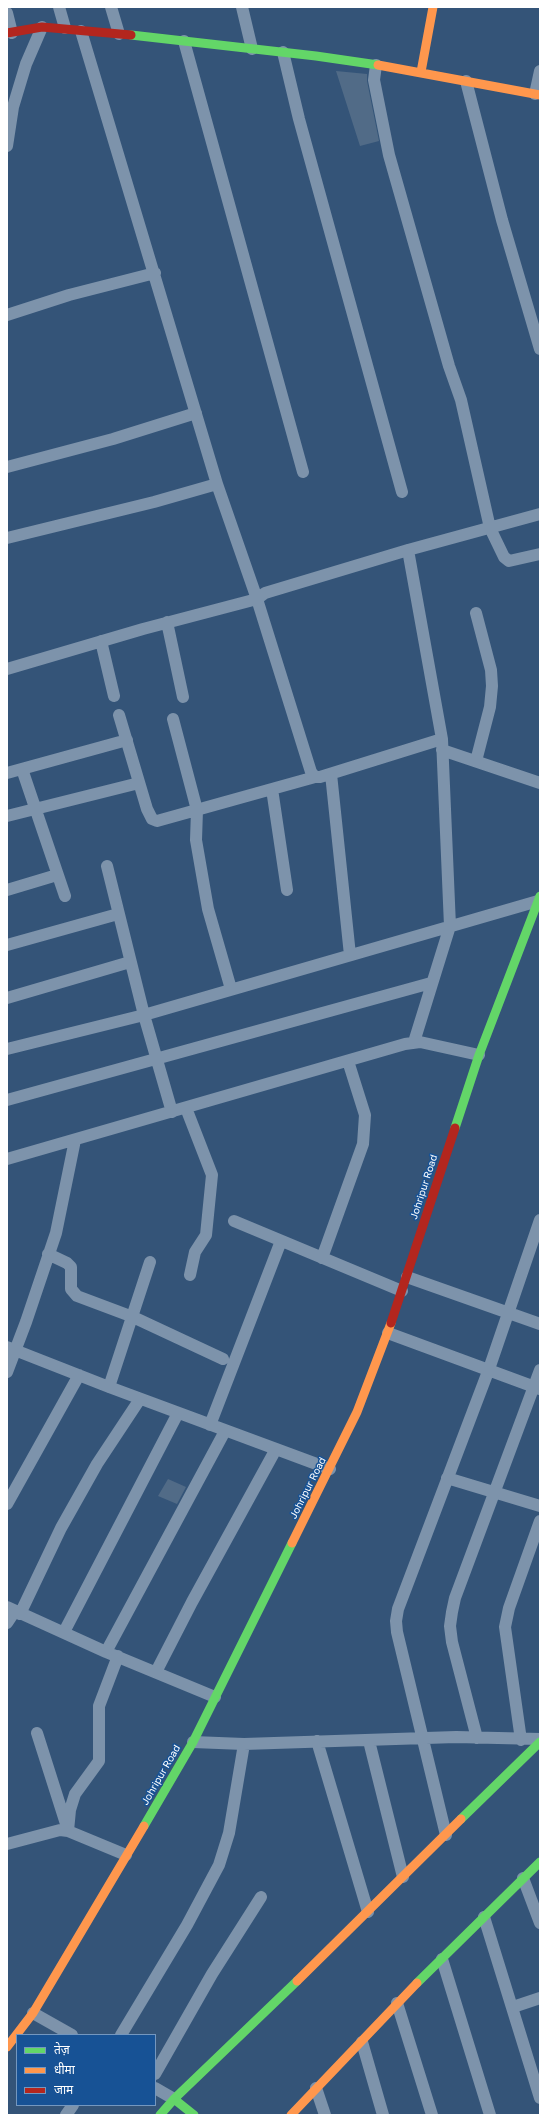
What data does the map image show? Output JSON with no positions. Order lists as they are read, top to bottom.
{
  "streets": {
    "street": ["Johripur Road"]
  },
  "legend": ["तेज़", "धीमा", "जाम"]
}
